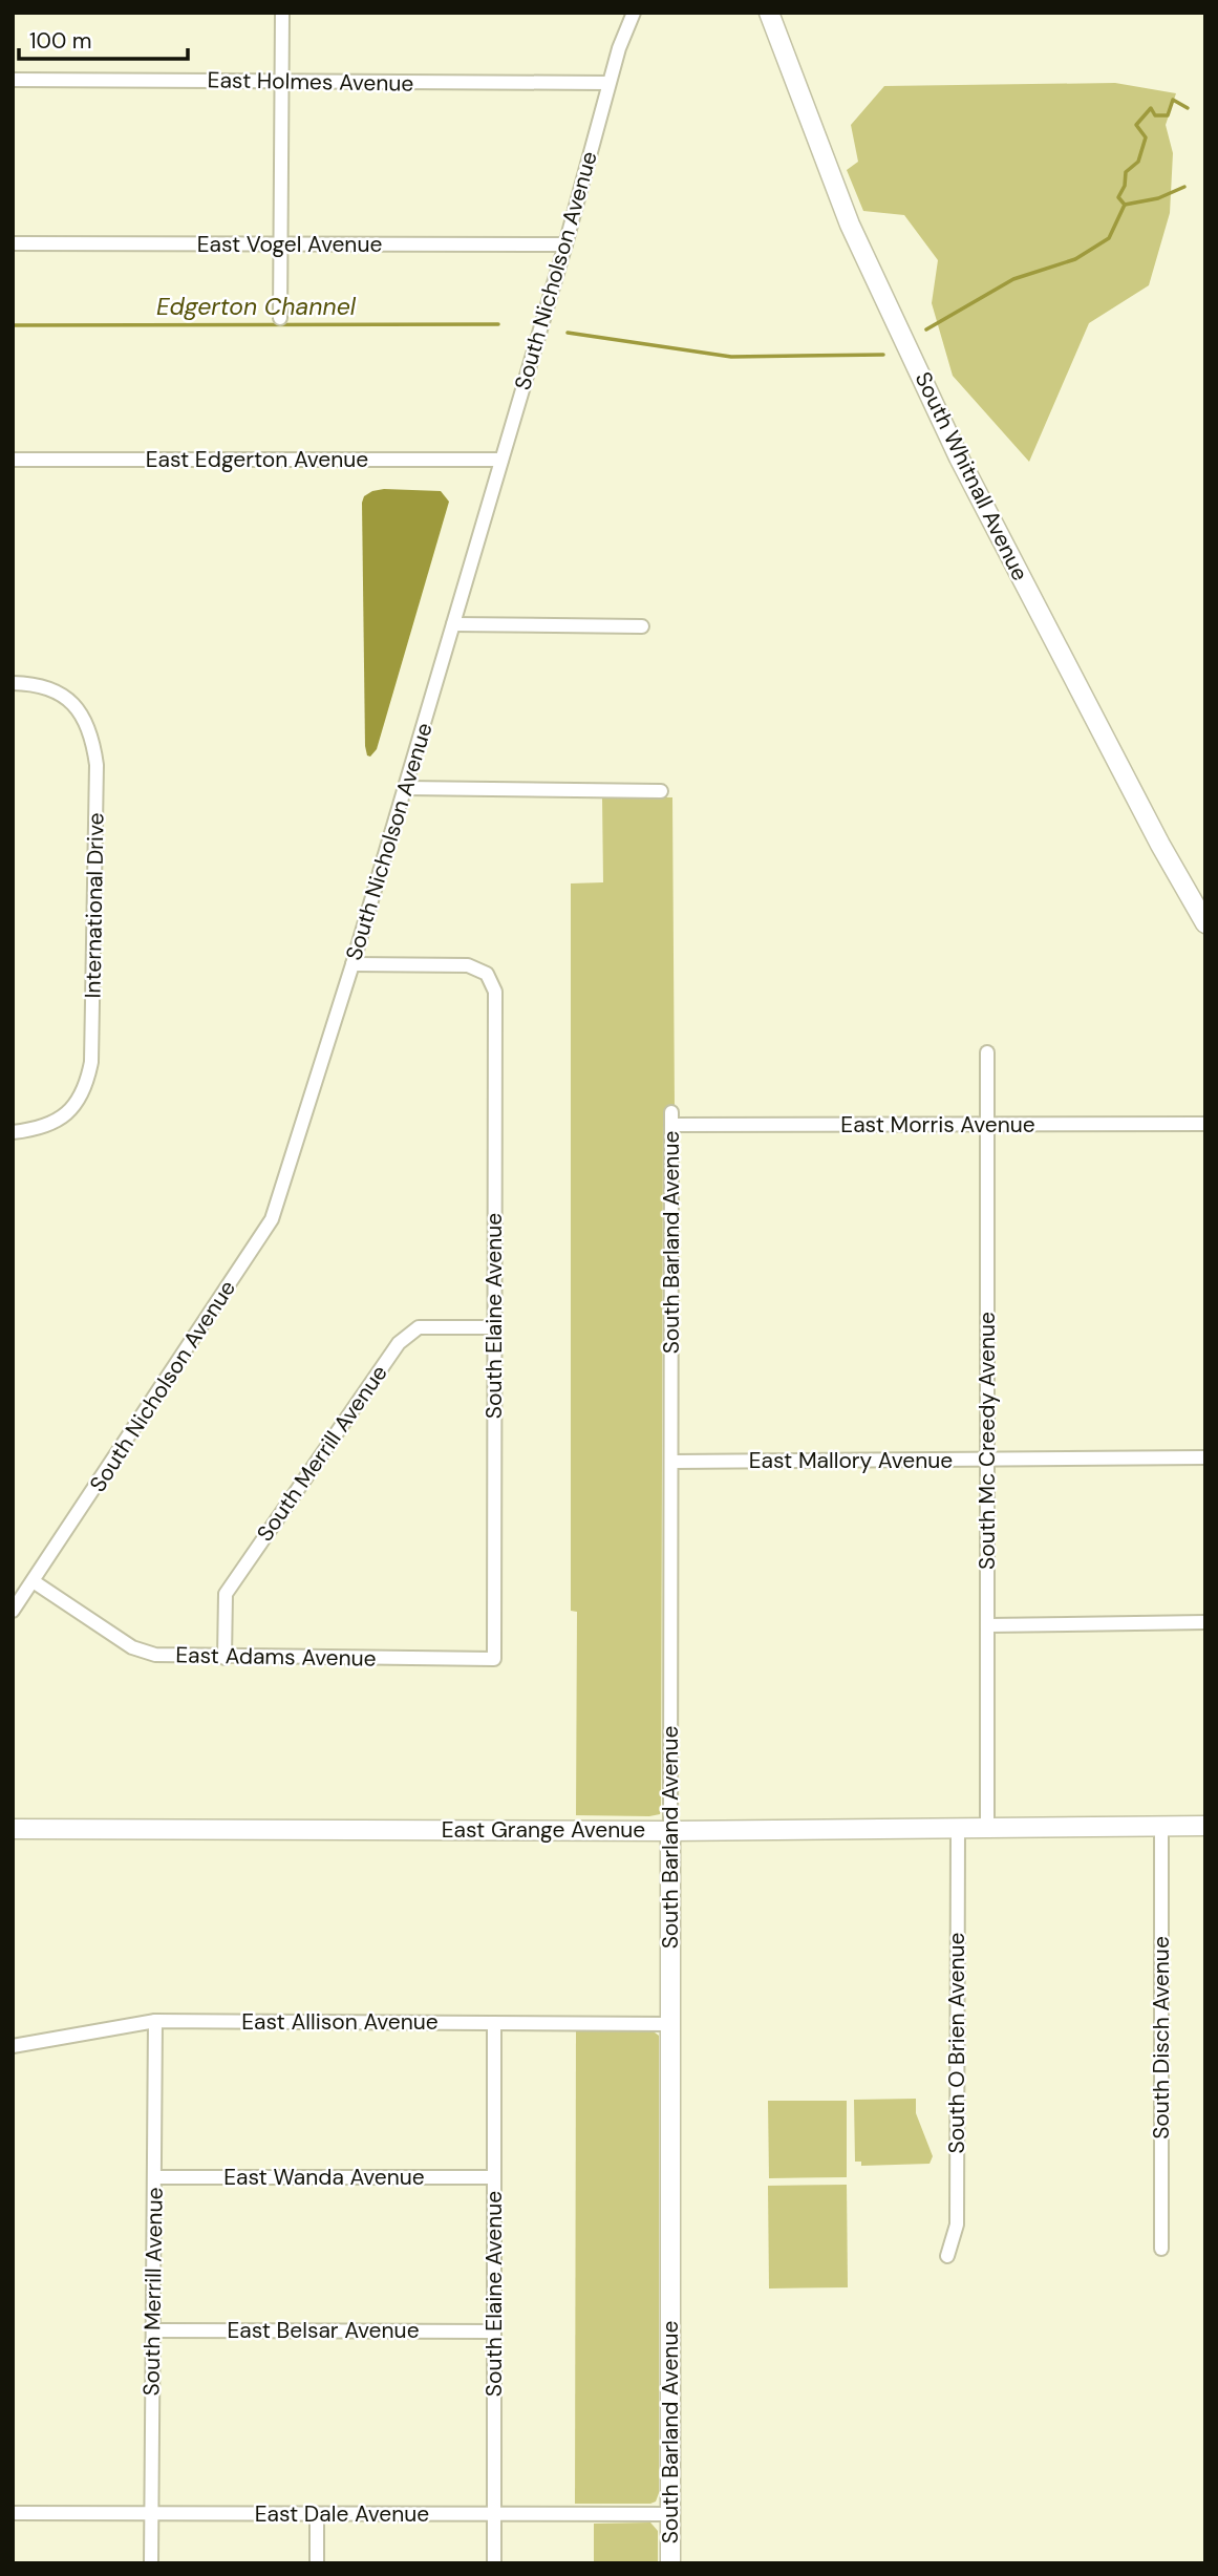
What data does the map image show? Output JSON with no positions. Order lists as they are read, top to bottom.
{
  "streets": {
    "street": [
      "East Holmes Avenue",
      "East Vogel Avenue",
      "South Nicholson Avenue",
      "East Edgerton Avenue",
      "South Whitnall Avenue",
      "International Drive",
      "East Morris Avenue",
      "South Barland Avenue",
      "South Elaine Avenue",
      "South Mc Creedy Avenue",
      "South Merrill Avenue",
      "East Mallory Avenue",
      "East Adams Avenue",
      "East Grange Avenue",
      "East Allison Avenue",
      "South Disch Avenue",
      "South O Brien Avenue",
      "East Wanda Avenue",
      "East Belsar Avenue",
      "East Dale Avenue"
    ]
  },
  "crossings": [
    ["East Holmes Avenue", "South Nicholson Avenue"],
    ["East Vogel Avenue", "South Nicholson Avenue"],
    ["South Nicholson Avenue", "East Edgerton Avenue"],
    ["South Nicholson Avenue", "South Elaine Avenue"],
    ["South Nicholson Avenue", "East Adams Avenue"],
    ["East Morris Avenue", "South Barland Avenue"],
    ["East Morris Avenue", "South Mc Creedy Avenue"],
    ["South Barland Avenue", "East Mallory Avenue"],
    ["South Barland Avenue", "East Grange Avenue"],
    ["South Barland Avenue", "East Allison Avenue"],
    ["South Barland Avenue", "East Dale Avenue"],
    ["South Elaine Avenue", "South Merrill Avenue"],
    ["South Elaine Avenue", "East Adams Avenue"],
    ["South Elaine Avenue", "East Allison Avenue"],
    ["South Elaine Avenue", "East Wanda Avenue"],
    ["South Elaine Avenue", "East Belsar Avenue"],
    ["South Elaine Avenue", "East Dale Avenue"],
    ["South Mc Creedy Avenue", "East Mallory Avenue"],
    ["South Mc Creedy Avenue", "East Grange Avenue"],
    ["South Merrill Avenue", "East Adams Avenue"],
    ["South Merrill Avenue", "East Allison Avenue"],
    ["South Merrill Avenue", "East Wanda Avenue"],
    ["South Merrill Avenue", "East Belsar Avenue"],
    ["South Merrill Avenue", "East Dale Avenue"],
    ["East Grange Avenue", "South Disch Avenue"],
    ["East Grange Avenue", "South O Brien Avenue"]
  ],
  "water": ["Edgerton Channel"],
  "scale_bar": "100 m"
}
